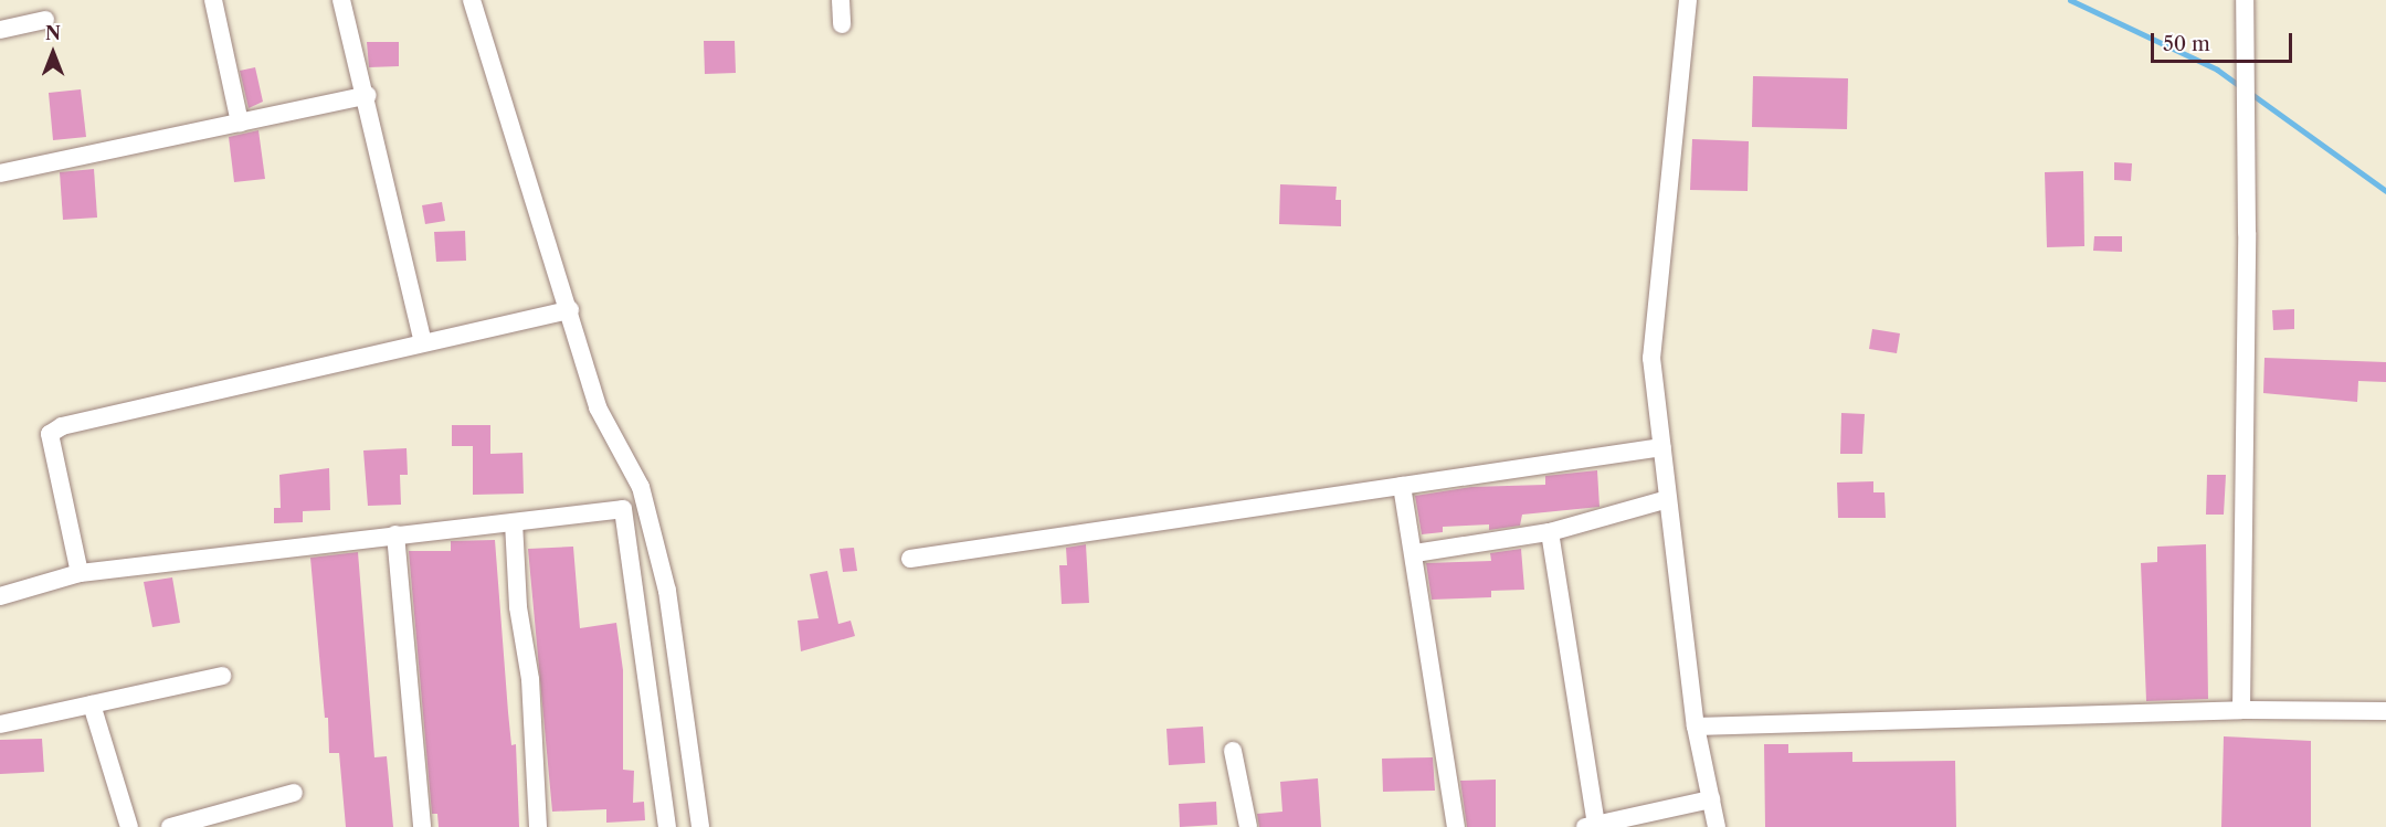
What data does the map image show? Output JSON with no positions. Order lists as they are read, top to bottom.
{
  "scale_bar": "50 m",
  "north": "top"
}
